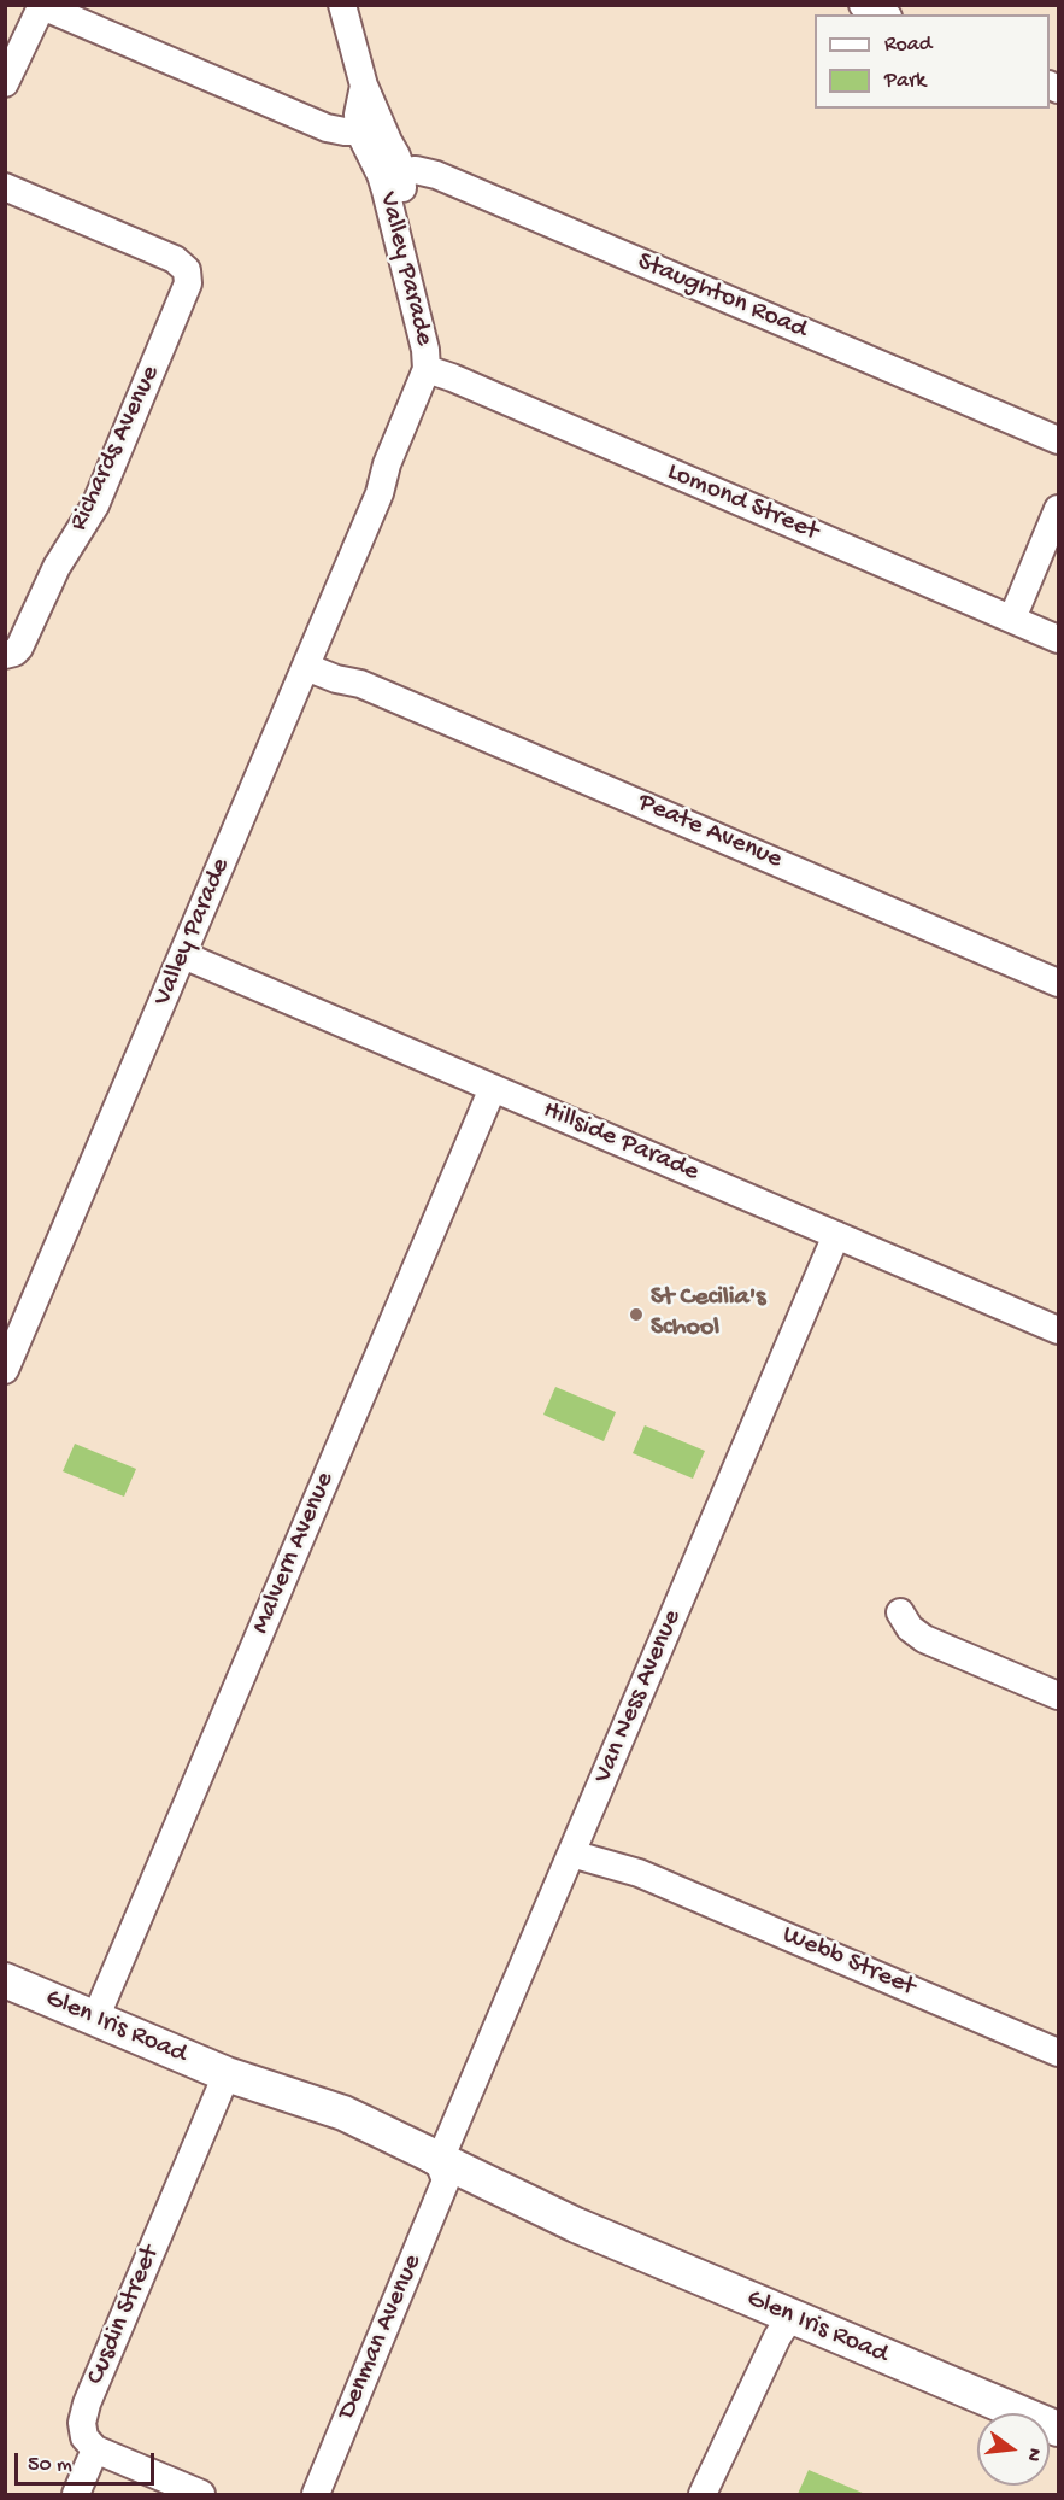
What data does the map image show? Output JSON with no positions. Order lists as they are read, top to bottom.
{
  "streets": {
    "main road": ["Glen Iris Road"],
    "street": [
      "Valley Parade",
      "Staughton Road",
      "Richards Avenue",
      "Lomond Street",
      "Peate Avenue",
      "Hillside Parade",
      "Malvern Avenue",
      "Van Ness Avenue",
      "Webb Street",
      "Cusdin Street",
      "Denman Avenue"
    ]
  },
  "crossings": [
    ["Valley Parade", "Staughton Road"],
    ["Valley Parade", "Lomond Street"],
    ["Valley Parade", "Peate Avenue"],
    ["Valley Parade", "Hillside Parade"],
    ["Hillside Parade", "Malvern Avenue"],
    ["Hillside Parade", "Van Ness Avenue"],
    ["Malvern Avenue", "Glen Iris Road"],
    ["Van Ness Avenue", "Webb Street"],
    ["Van Ness Avenue", "Glen Iris Road"],
    ["Van Ness Avenue", "Denman Avenue"],
    ["Glen Iris Road", "Cusdin Street"],
    ["Glen Iris Road", "Denman Avenue"]
  ],
  "places": ["St Cecilia's School"],
  "legend": ["Road", "Park"],
  "scale_bar": "50 m",
  "north": "right"
}
